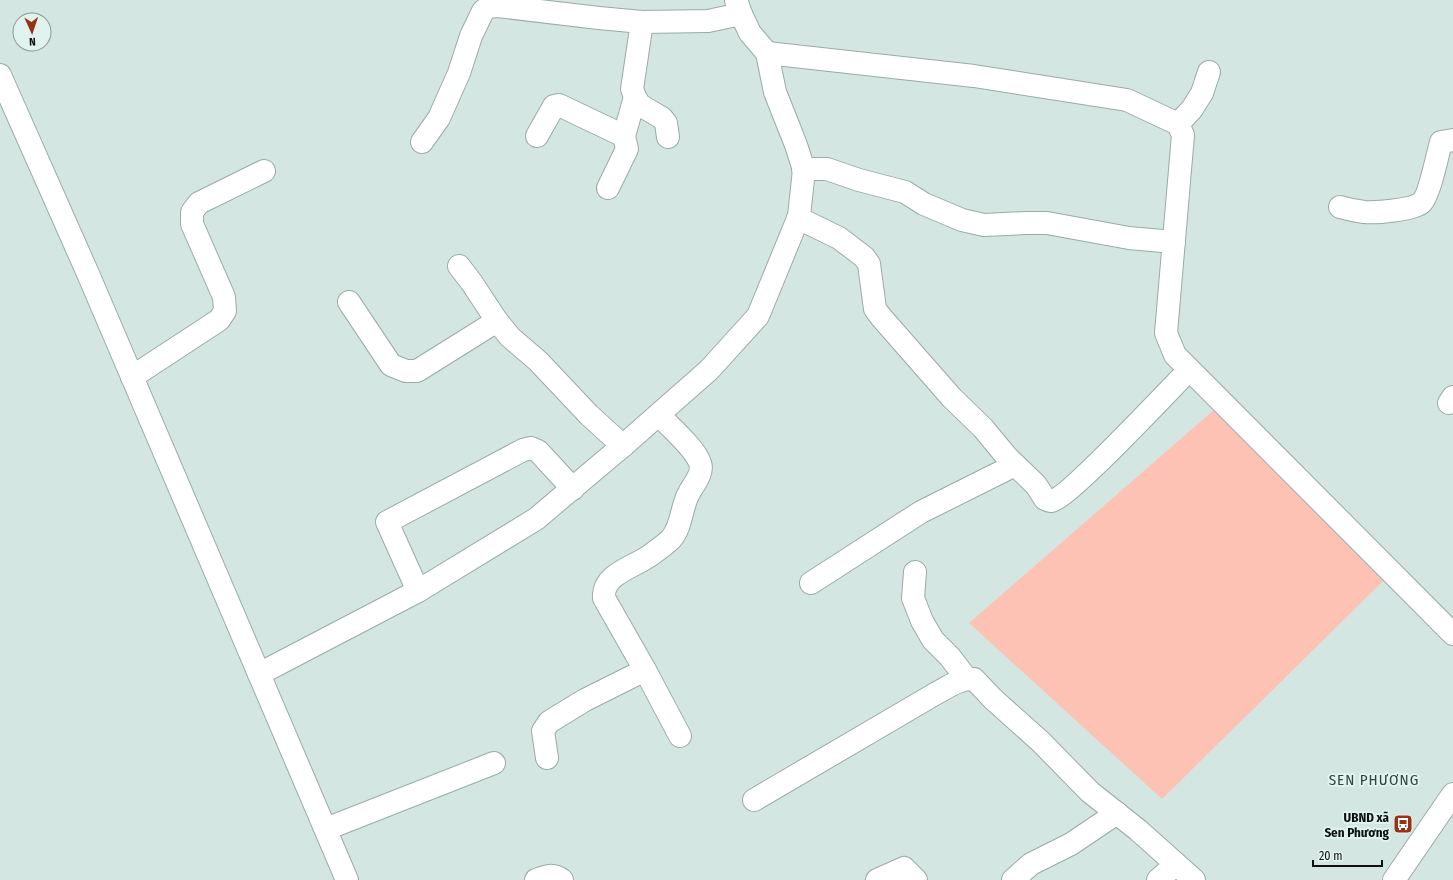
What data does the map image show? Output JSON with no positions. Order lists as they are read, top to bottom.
{
  "districts": ["SEN PHƯƠNG"],
  "places": {
    "bus stop": ["UBND xã Sen Phương"]
  },
  "scale_bar": "20 m",
  "north": "bottom"
}
